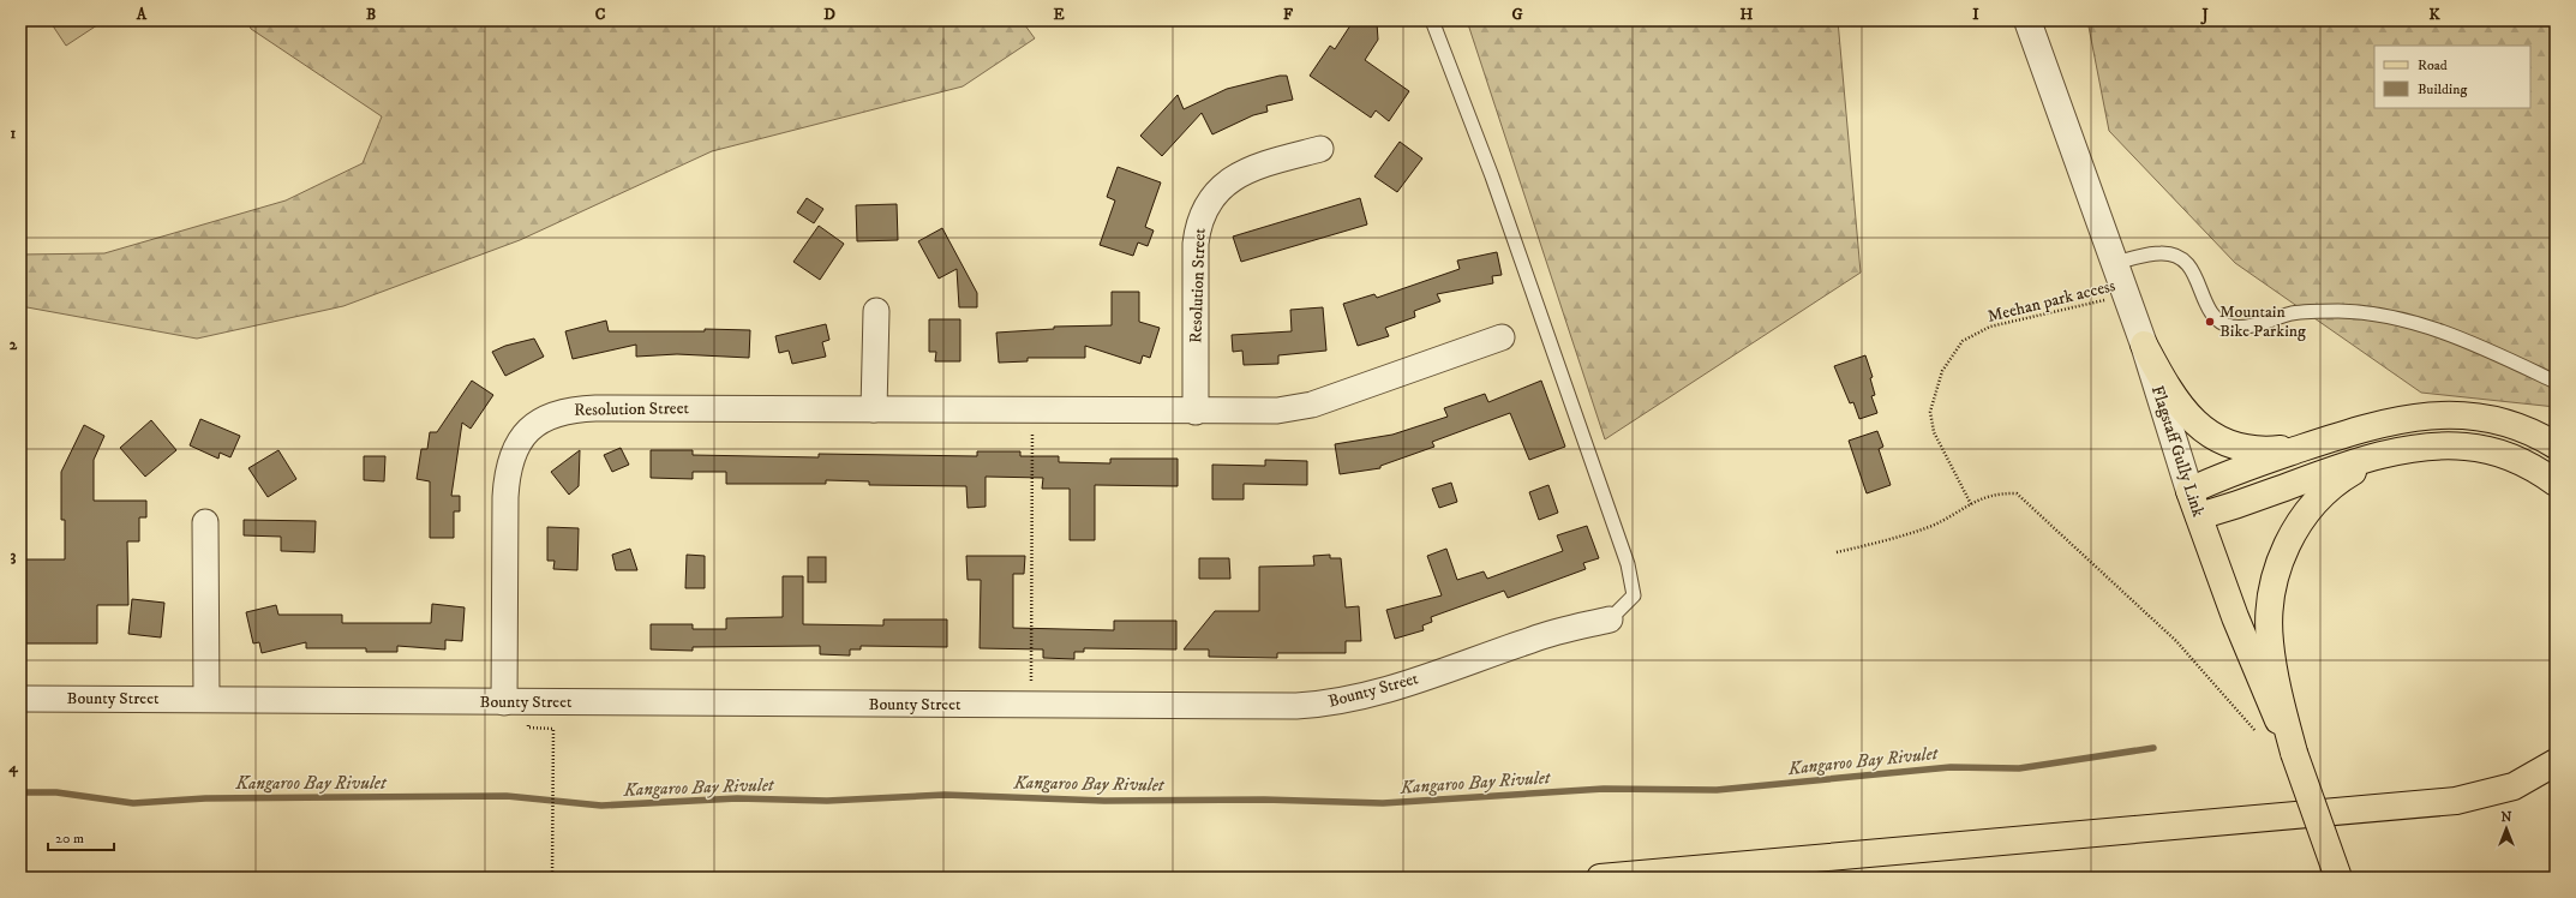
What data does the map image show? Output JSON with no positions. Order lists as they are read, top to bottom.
{
  "streets": {
    "main road": ["Flagstaff Gully Link"],
    "street": ["Resolution Street", "Bounty Street"],
    "path": ["Meehan park access"]
  },
  "crossings": [
    ["Resolution Street", "Bounty Street"],
    ["Meehan park access", "Flagstaff Gully Link"]
  ],
  "water": ["Kangaroo Bay Rivulet"],
  "places": ["Mountain Bike Parking"],
  "legend": ["Road", "Building"],
  "scale_bar": "20 m",
  "north": "top",
  "grid": {
    "columns": [
      "A",
      "B",
      "C",
      "D",
      "E",
      "F",
      "G",
      "H",
      "I",
      "J",
      "K"
    ],
    "rows": [
      "1",
      "2",
      "3",
      "4"
    ]
  }
}
